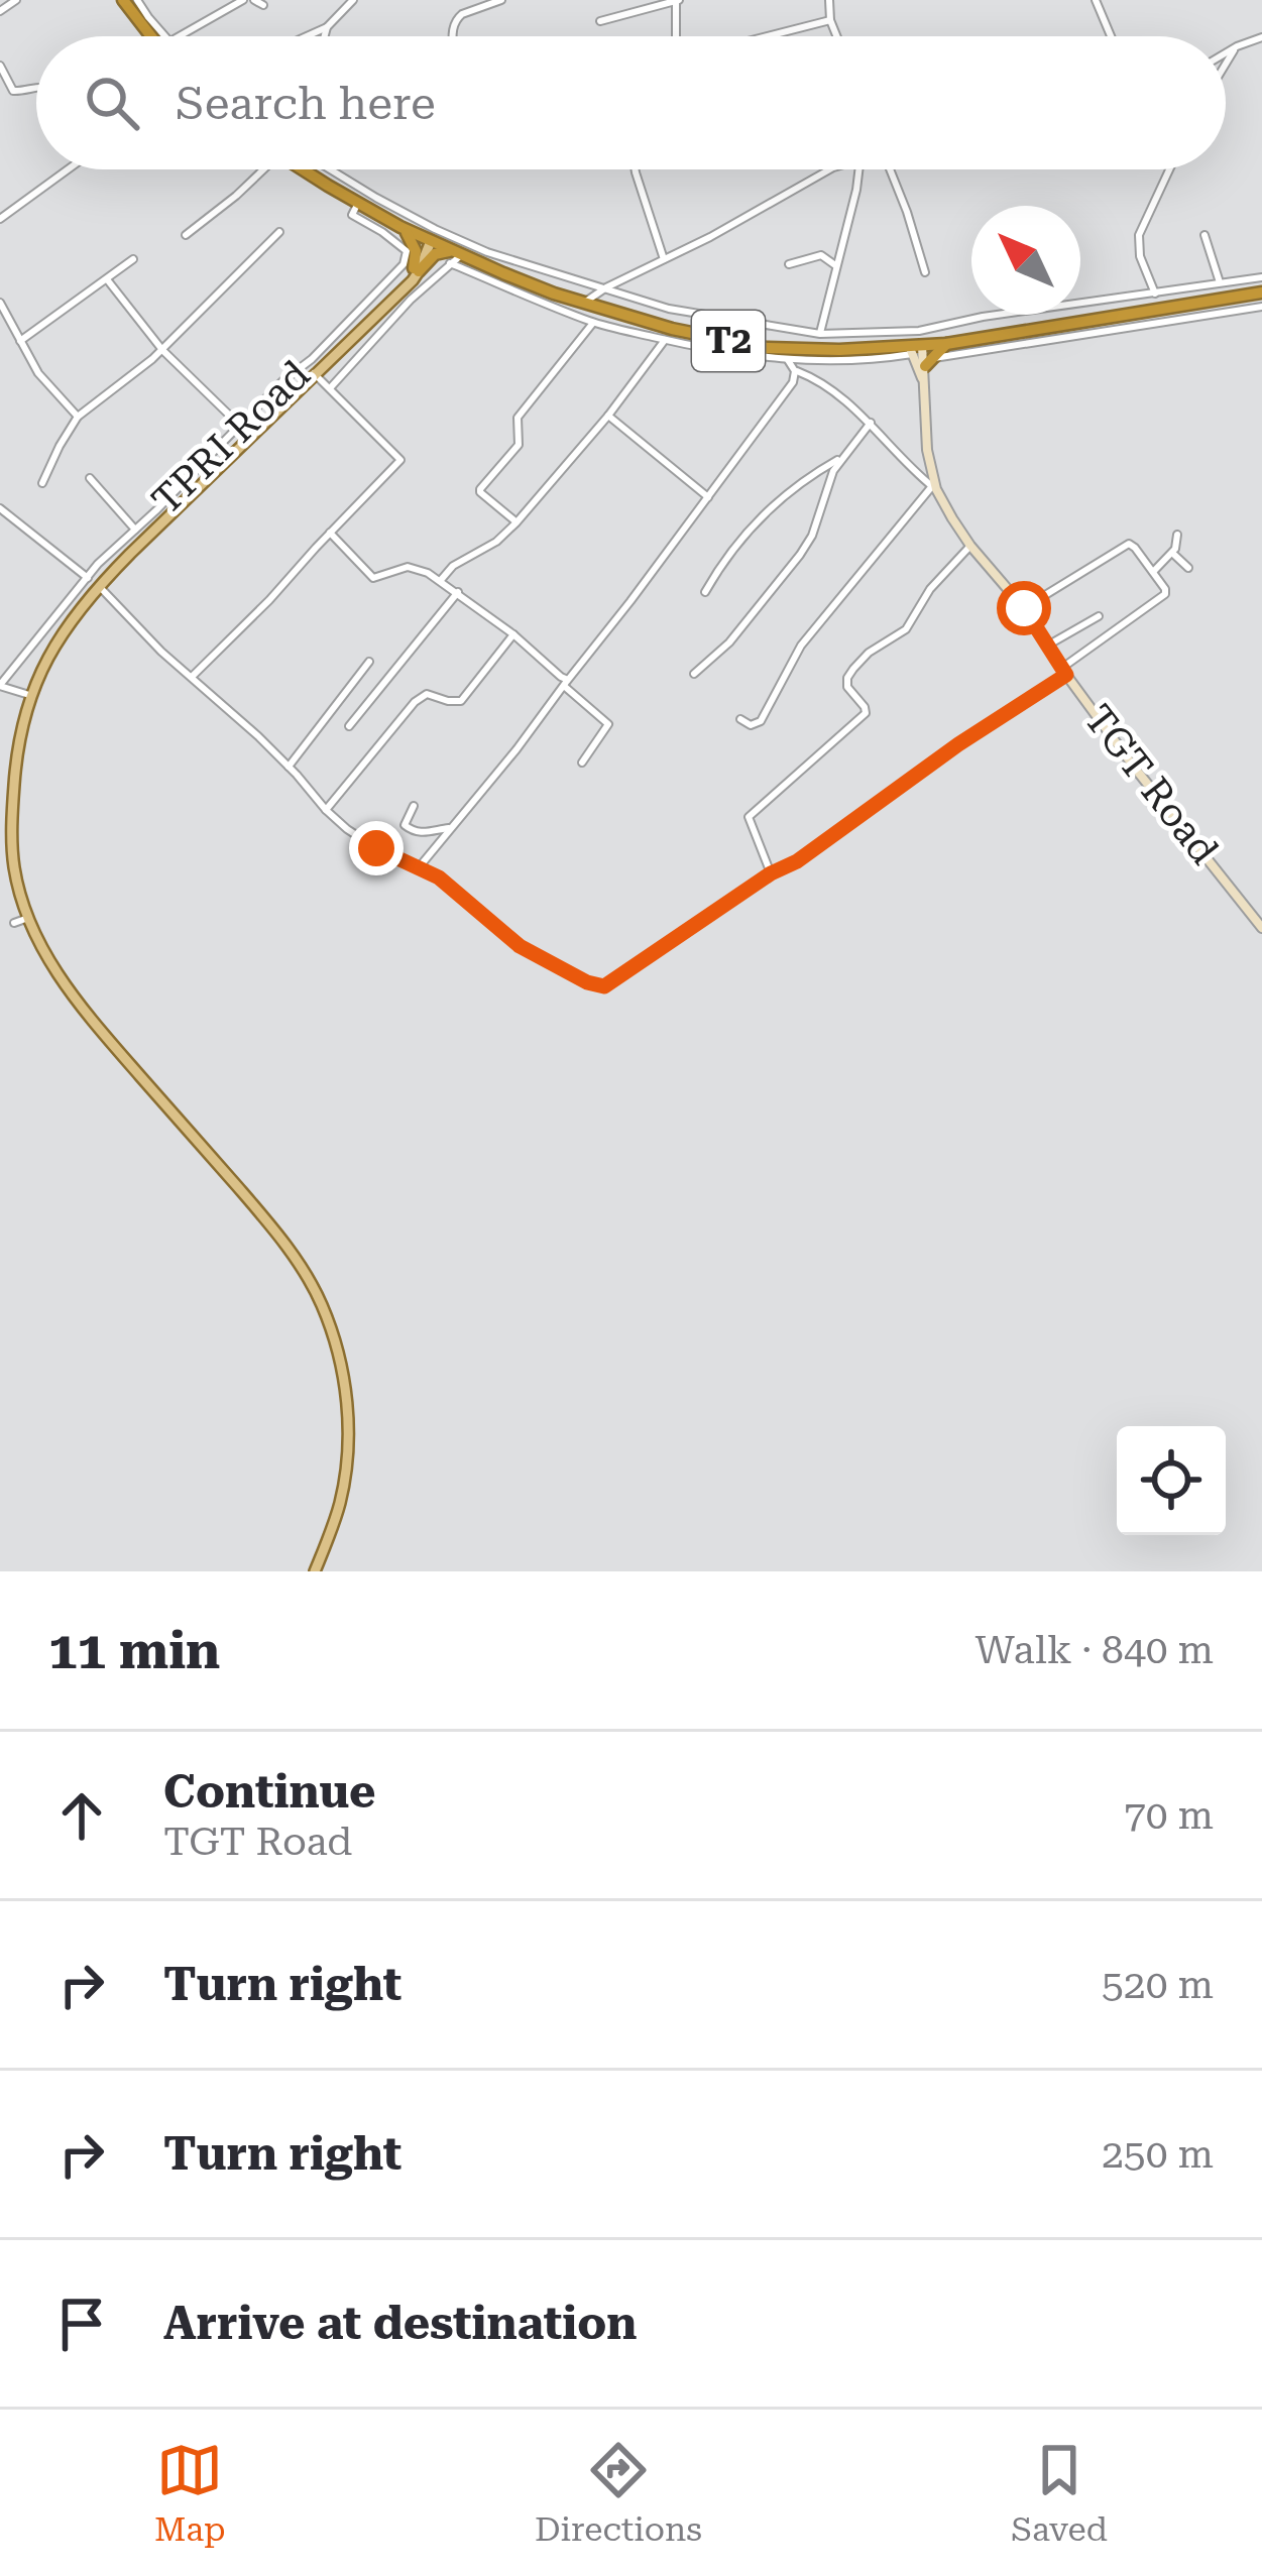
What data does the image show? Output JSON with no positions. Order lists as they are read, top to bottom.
{
  "streets": {
    "highway": ["T2"],
    "street": ["TPRI Road", "TGT Road"]
  },
  "crossings": [
    ["T2", "TPRI Road"],
    ["T2", "TGT Road"]
  ],
  "north": "top left",
  "page": {
    "search": "Search here",
    "heading": ["11 min", "Walk · 840 m"],
    "list": [
      ["Continue", "TGT Road", "70 m"],
      ["Turn right", "520 m"],
      ["Turn right", "250 m"],
      "Arrive at destination"
    ],
    "nav": ["Map", "Directions", "Saved"]
  }
}
